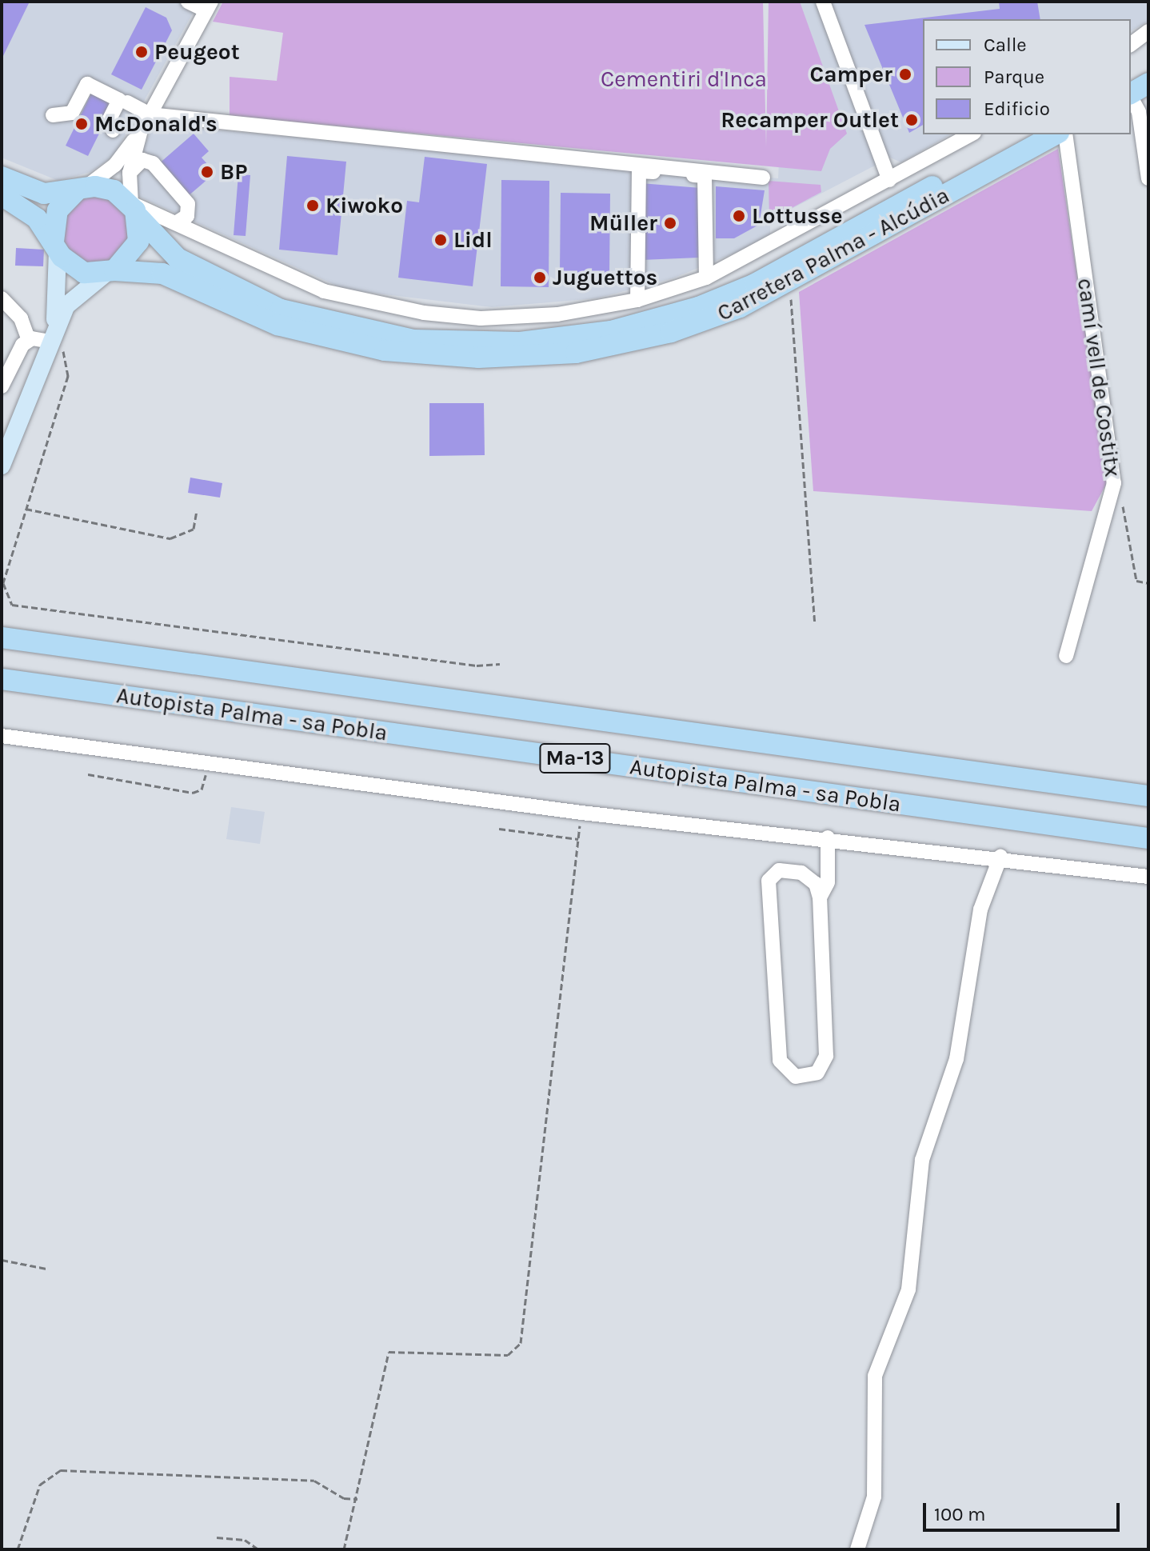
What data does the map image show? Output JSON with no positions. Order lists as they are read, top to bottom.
{
  "streets": {
    "highway": ["Carretera Palma - Alcúdia", "Autopista Palma - sa Pobla", "Ma-13"],
    "street": ["camí vell de Costitx"]
  },
  "parks": ["Cementiri d'Inca"],
  "places": [
    "Peugeot",
    "Camper",
    "Recamper Outlet",
    "McDonald's",
    "BP",
    "Kiwoko",
    "Lottusse",
    "Müller",
    "Lidl",
    "Juguettos"
  ],
  "legend": ["Calle", "Parque", "Edificio"],
  "scale_bar": "100 m"
}
